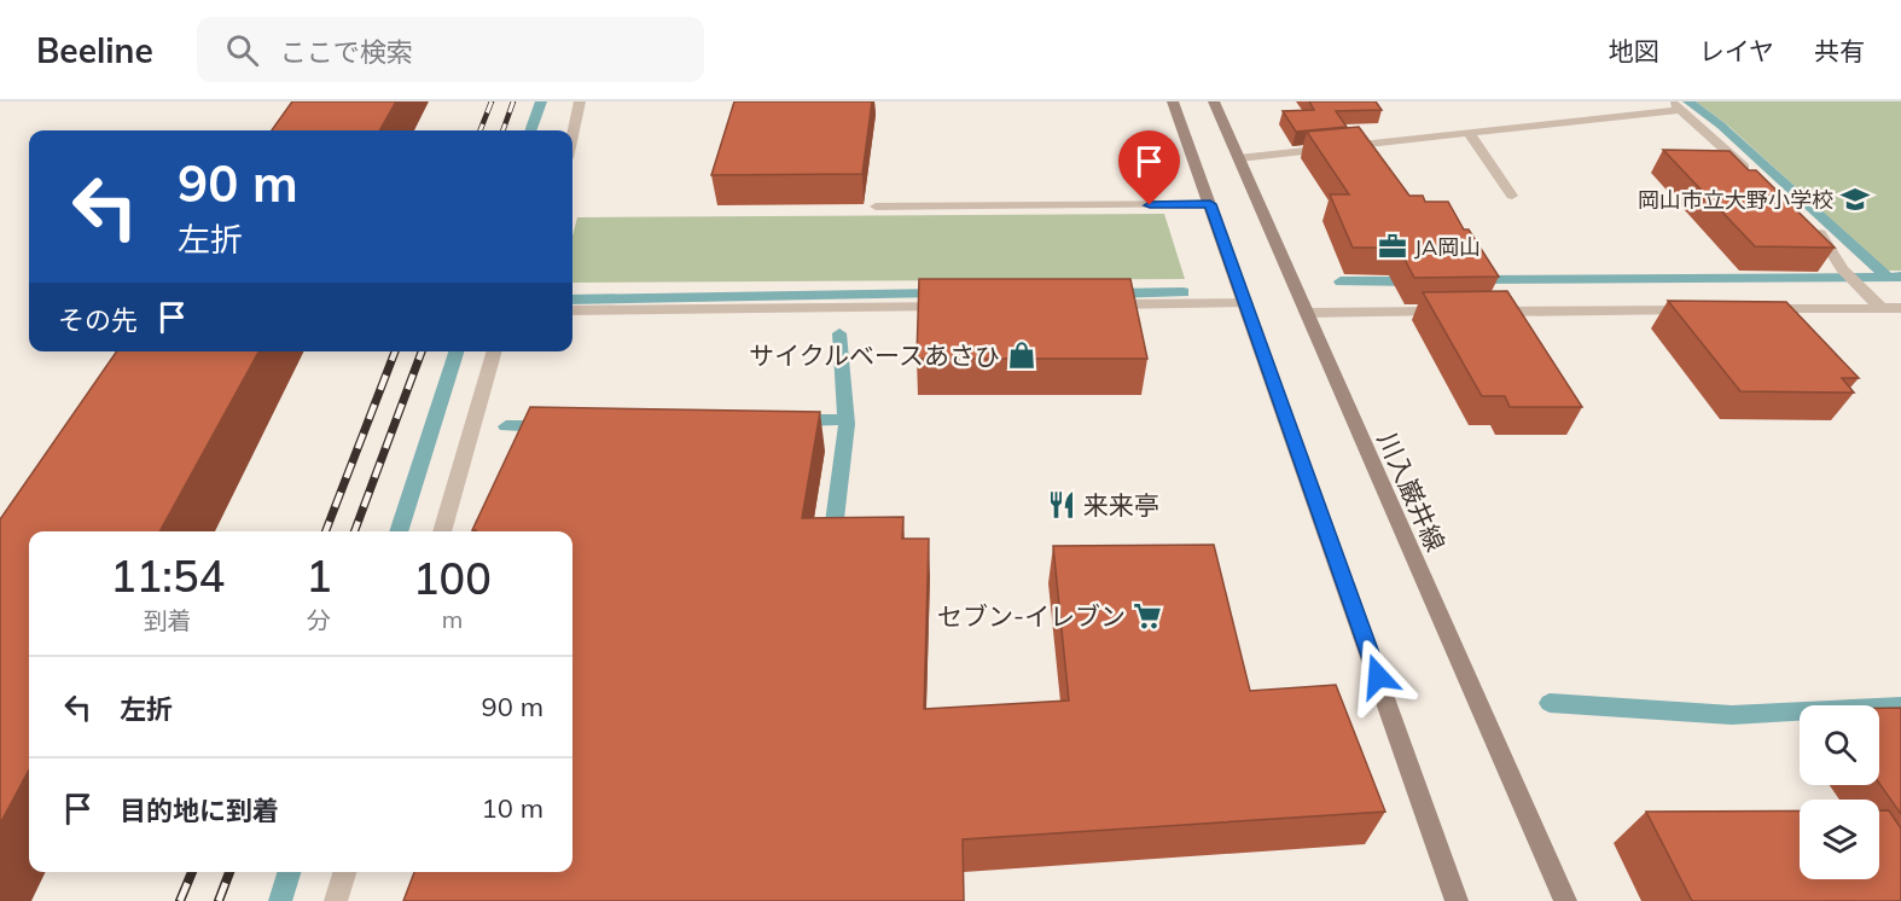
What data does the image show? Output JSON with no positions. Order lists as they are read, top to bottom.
{
  "streets": {
    "main road": ["川入巌井線"]
  },
  "places": {
    "school or university": ["岡山市立大野小学校"],
    "office": ["JA岡山"],
    "shop": ["サイクルベースあさひ"],
    "restaurant": ["来来亭"],
    "supermarket": ["セブン-イレブン"]
  },
  "page": {
    "header": "Beeline",
    "search": "ここで検索",
    "nav": ["地図", "レイヤ", "共有"],
    "turn": ["90 m", "左折"],
    "then": "その先",
    "eta": [
      "11:54",
      "到着",
      "1",
      "分",
      "100",
      "m"
    ],
    "list": [
      {
        "name": "左折",
        "value": "90 m"
      },
      {
        "name": "目的地に到着",
        "value": "10 m"
      }
    ]
  }
}
